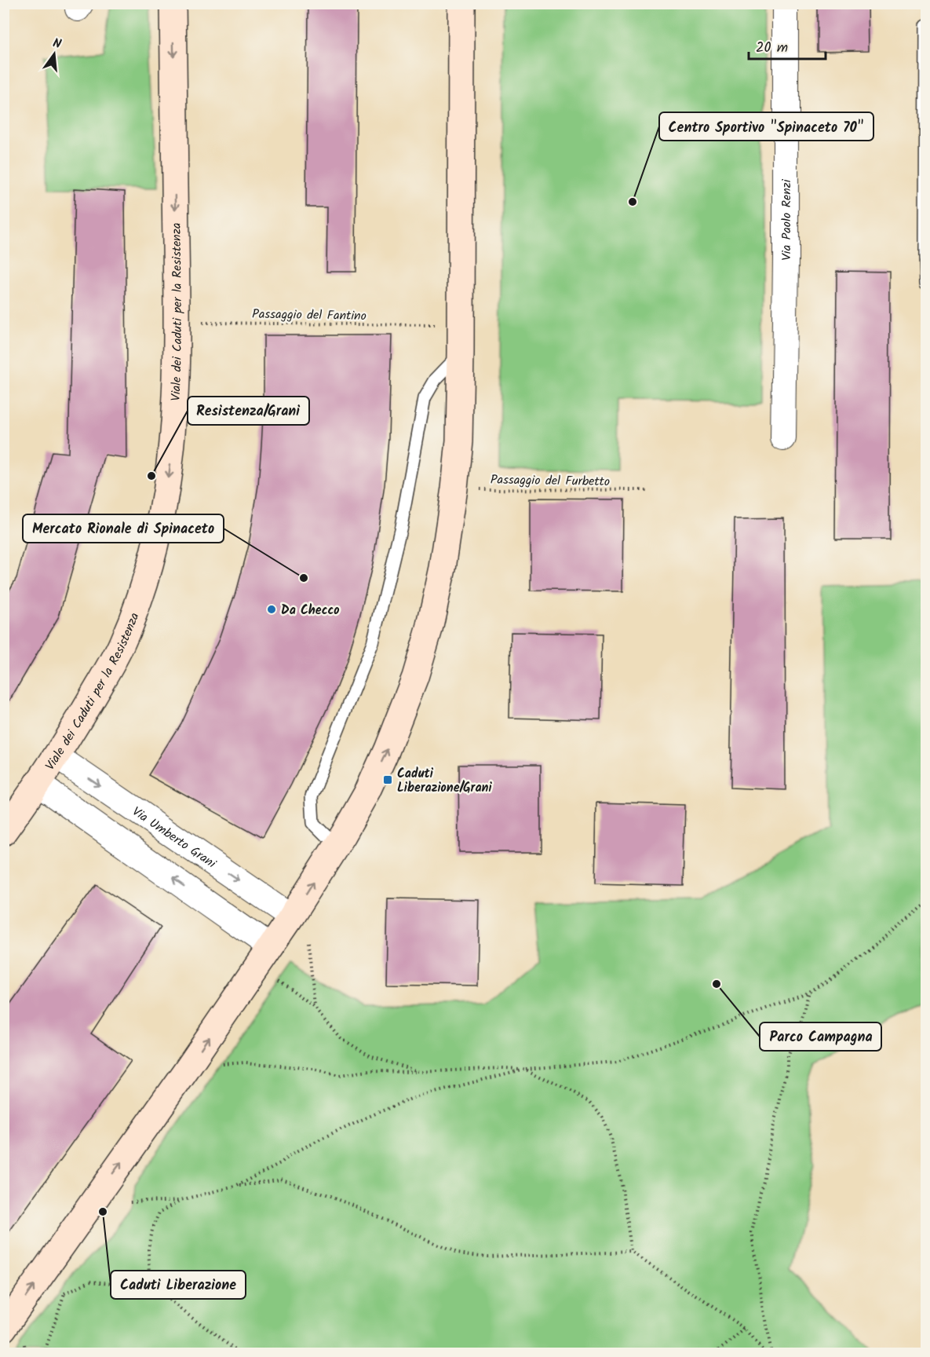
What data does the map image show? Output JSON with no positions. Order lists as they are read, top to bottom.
{
  "streets": {
    "street": ["Via Paolo Renzi", "Viale dei Caduti per la Resistenza", "Via Umberto Grani"],
    "path": ["Passaggio del Fantino", "Passaggio del Furbetto"]
  },
  "crossings": [
    ["Viale dei Caduti per la Resistenza", "Passaggio del Fantino"],
    ["Viale dei Caduti per la Resistenza", "Via Umberto Grani"]
  ],
  "one_way": ["Viale dei Caduti per la Resistenza"],
  "places": {
    "other": [
      "Centro Sportivo \"Spinaceto 70\"",
      "Resistenza/Grani",
      "Mercato Rionale di Spinaceto",
      "Da Checco",
      "Parco Campagna",
      "Caduti Liberazione"
    ],
    "transit": ["Caduti Liberazione/Grani"]
  },
  "scale_bar": "20 m",
  "north": "top"
}
